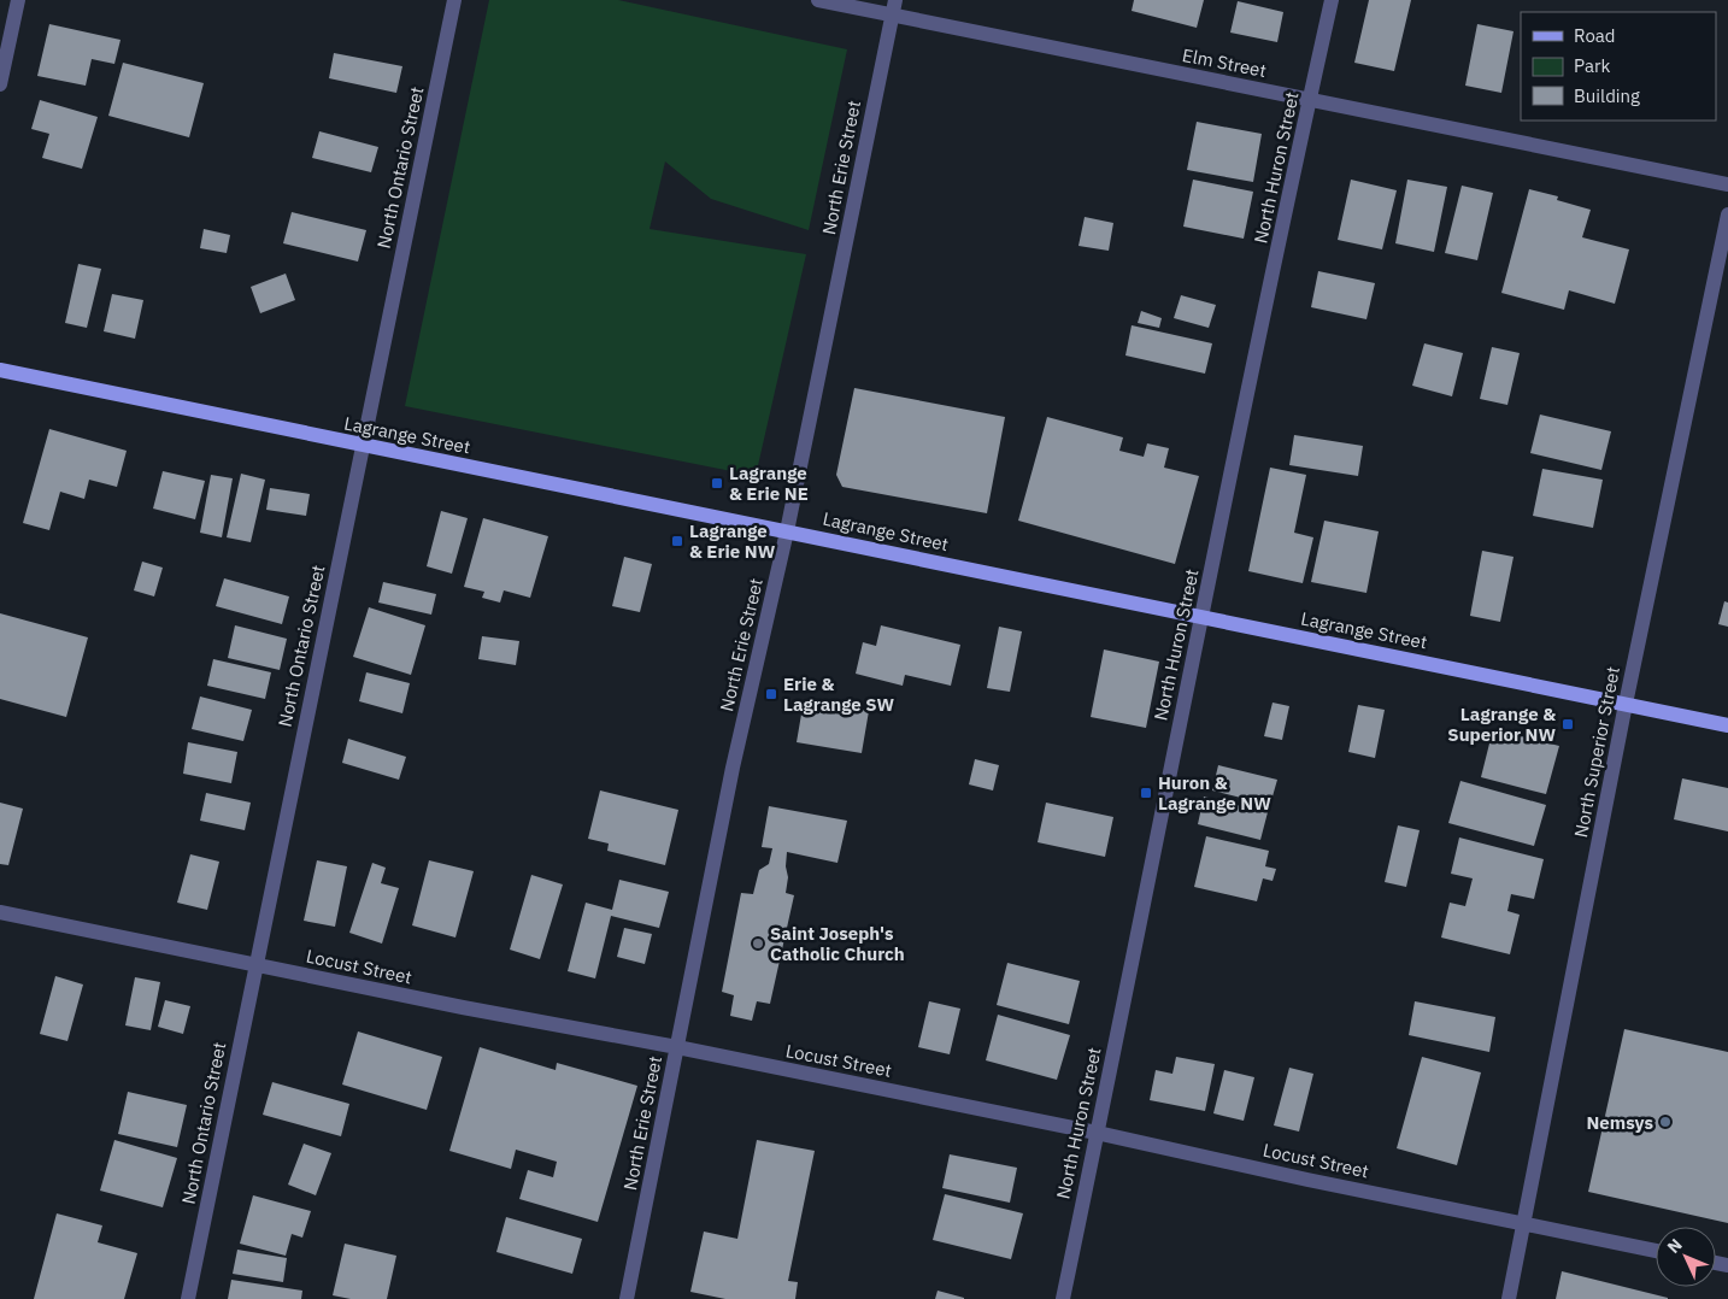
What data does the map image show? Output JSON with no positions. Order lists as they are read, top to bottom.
{
  "streets": {
    "main road": ["Lagrange Street"],
    "street": [
      "Elm Street",
      "North Ontario Street",
      "North Erie Street",
      "North Huron Street",
      "North Superior Street",
      "Locust Street"
    ]
  },
  "crossings": [
    ["Elm Street", "North Erie Street"],
    ["Elm Street", "North Huron Street"],
    ["North Ontario Street", "Lagrange Street"],
    ["North Ontario Street", "Locust Street"],
    ["North Erie Street", "Lagrange Street"],
    ["North Erie Street", "Locust Street"],
    ["North Huron Street", "Lagrange Street"],
    ["North Huron Street", "Locust Street"],
    ["Lagrange Street", "North Superior Street"],
    ["North Superior Street", "Locust Street"]
  ],
  "places": {
    "transit": [
      "Lagrange & Erie NE",
      "Lagrange & Erie NW",
      "Erie & Lagrange SW",
      "Lagrange & Superior NW",
      "Huron & Lagrange NW"
    ],
    "other": ["Saint Joseph's Catholic Church", "Nemsys"]
  },
  "legend": ["Road", "Park", "Building"],
  "north": "top left"
}
